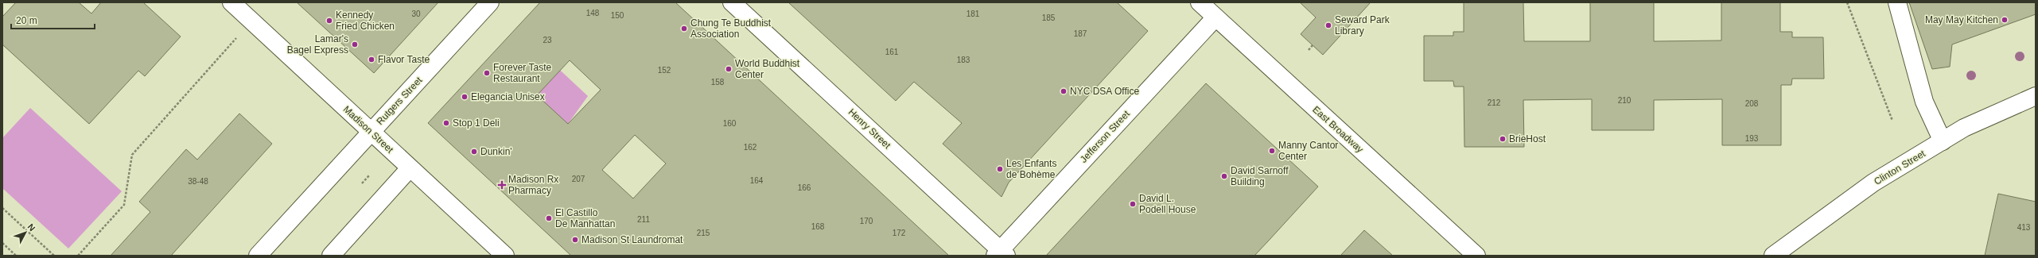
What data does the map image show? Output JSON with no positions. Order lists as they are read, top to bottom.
{
  "streets": {
    "street": [
      "Rutgers Street",
      "Henry Street",
      "Madison Street",
      "East Broadway",
      "Jefferson Street",
      "Clinton Street"
    ]
  },
  "crossings": [
    ["Rutgers Street", "Madison Street"],
    ["Henry Street", "Jefferson Street"],
    ["East Broadway", "Jefferson Street"]
  ],
  "places": {
    "other": [
      "May May Kitchen",
      "Kennedy Fried Chicken",
      "Seward Park Library",
      "Chung Te Buddhist Association",
      "Lamar's Bagel Express",
      "Flavor Taste",
      "World Buddhist Center",
      "Forever Taste Restaurant",
      "NYC DSA Office",
      "Elegancia Unisex",
      "Stop 1 Deli",
      "BrieHost",
      "Manny Cantor Center",
      "Dunkin'",
      "Les Enfants de Bohème",
      "David Sarnoff Building",
      "David L. Podell House",
      "El Castillo De Manhattan",
      "Madison St Laundromat"
    ],
    "health": ["Madison Rx Pharmacy"]
  },
  "house_numbers": [
    "148",
    "30",
    "181",
    "150",
    "185",
    "187",
    "23",
    "161",
    "183",
    "152",
    "158",
    "210",
    "212",
    "208",
    "160",
    "193",
    "162",
    "207",
    "164",
    "38-48",
    "166",
    "211",
    "170",
    "168",
    "413",
    "215",
    "172"
  ],
  "scale_bar": "20 m",
  "north": "top right"
}
